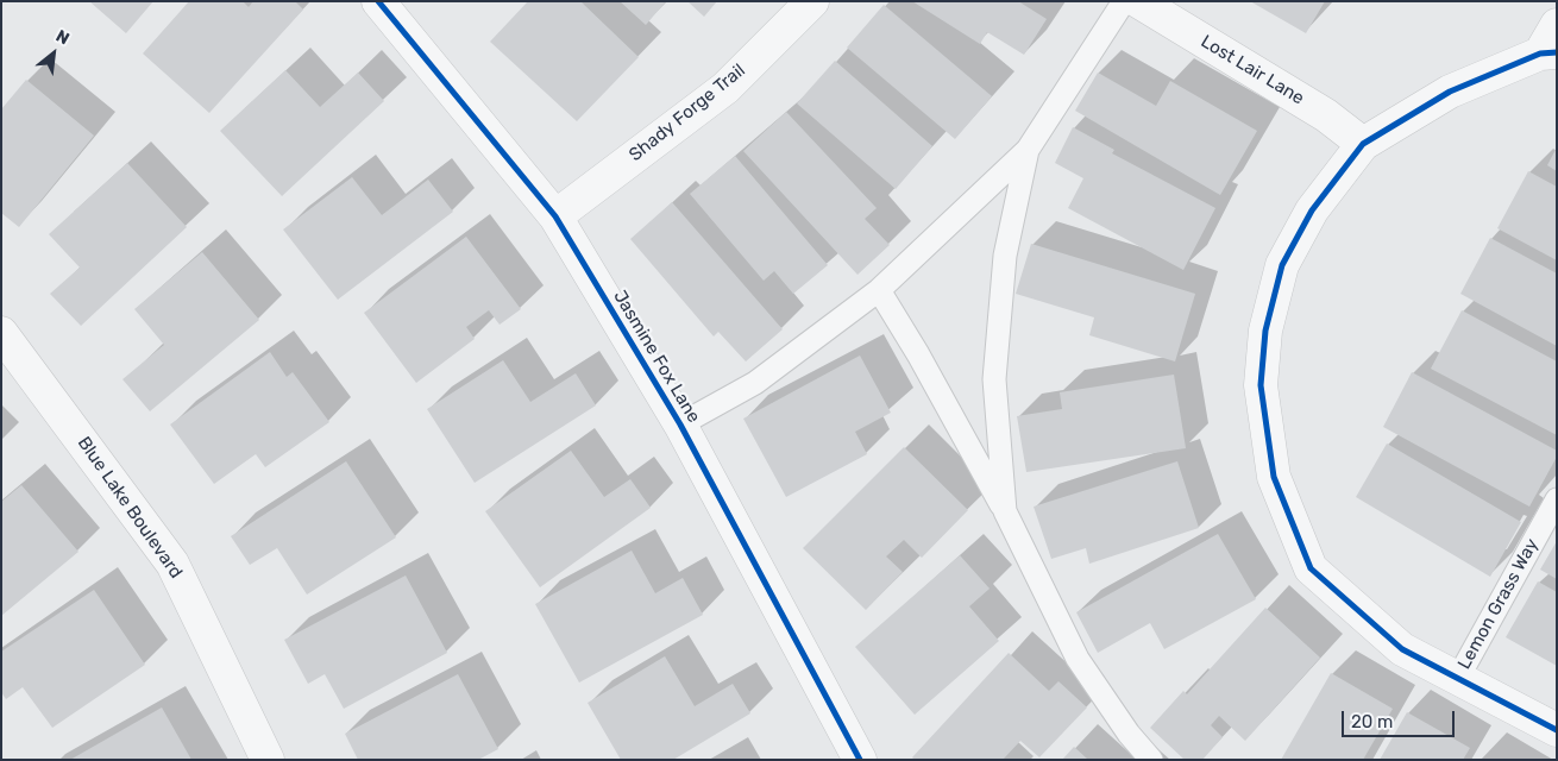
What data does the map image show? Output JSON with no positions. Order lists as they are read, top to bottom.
{
  "streets": {
    "street": [
      "Lost Lair Lane",
      "Shady Forge Trail",
      "Jasmine Fox Lane",
      "Blue Lake Boulevard"
    ],
    "lane": ["Lemon Grass Way"]
  },
  "crossings": [
    ["Shady Forge Trail", "Jasmine Fox Lane"]
  ],
  "scale_bar": "20 m",
  "north": "top right"
}
